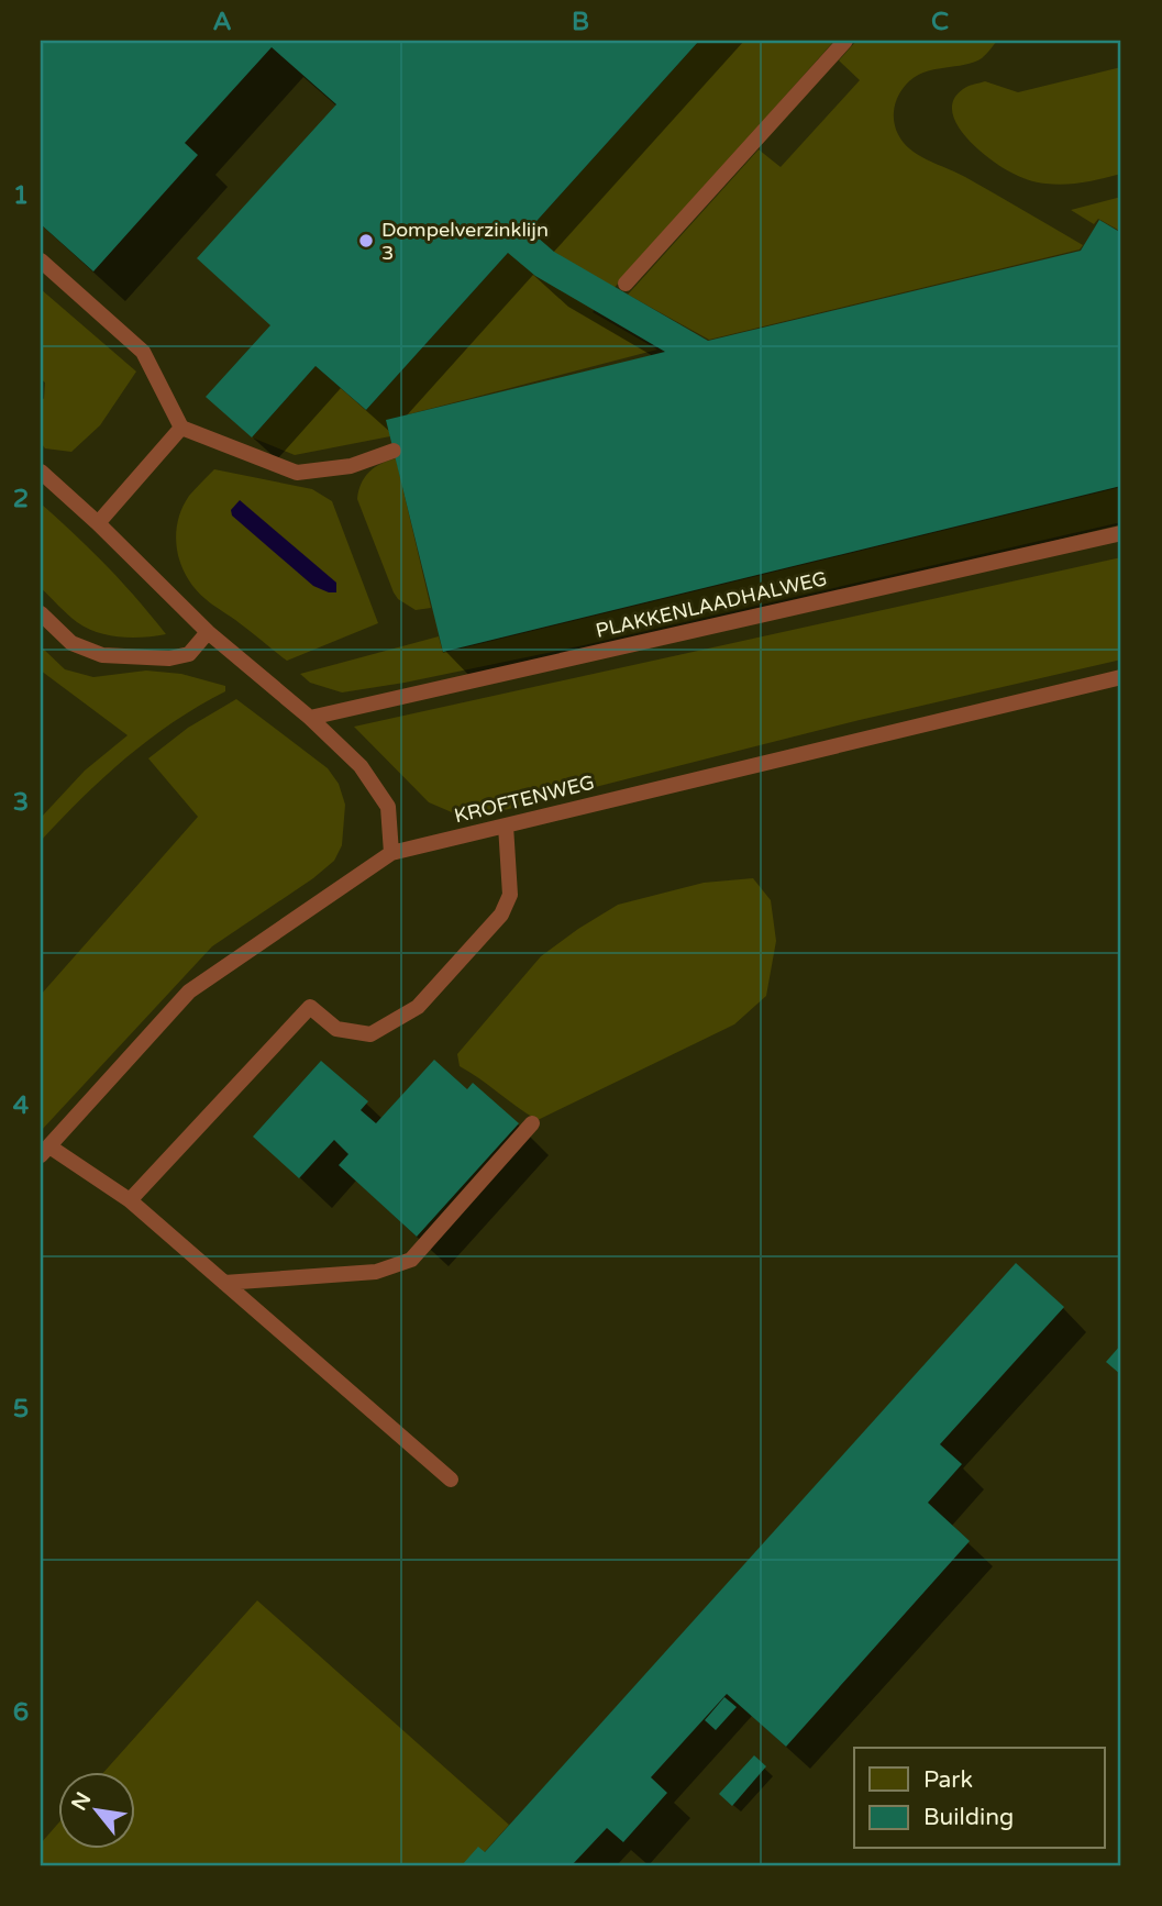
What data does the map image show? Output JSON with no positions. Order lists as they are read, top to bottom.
{
  "streets": {
    "lane": ["PLAKKENLAADHALWEG", "KROFTENWEG"]
  },
  "places": ["Dompelverzinklijn 3"],
  "legend": ["Park", "Building"],
  "north": "top left",
  "grid": {
    "columns": ["A", "B", "C"],
    "rows": [
      "1",
      "2",
      "3",
      "4",
      "5",
      "6"
    ]
  }
}
